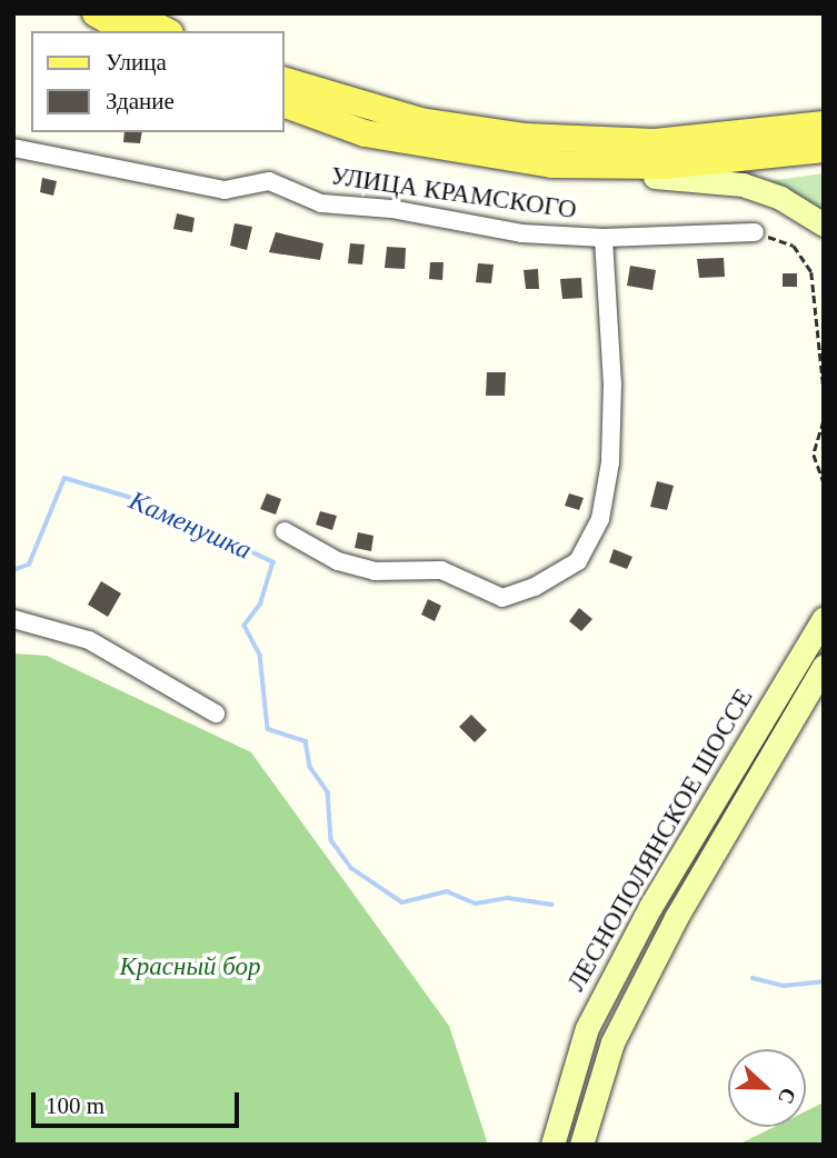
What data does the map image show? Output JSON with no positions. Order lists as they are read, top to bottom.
{
  "streets": {
    "main road": ["ЛЕСНОПОЛЯНСКОЕ ШОССЕ"],
    "street": ["УЛИЦА КРАМСКОГО"]
  },
  "water": ["Каменушка"],
  "parks": ["Красный бор"],
  "legend": ["Улица", "Здание"],
  "scale_bar": "100 m",
  "north": "right"
}
